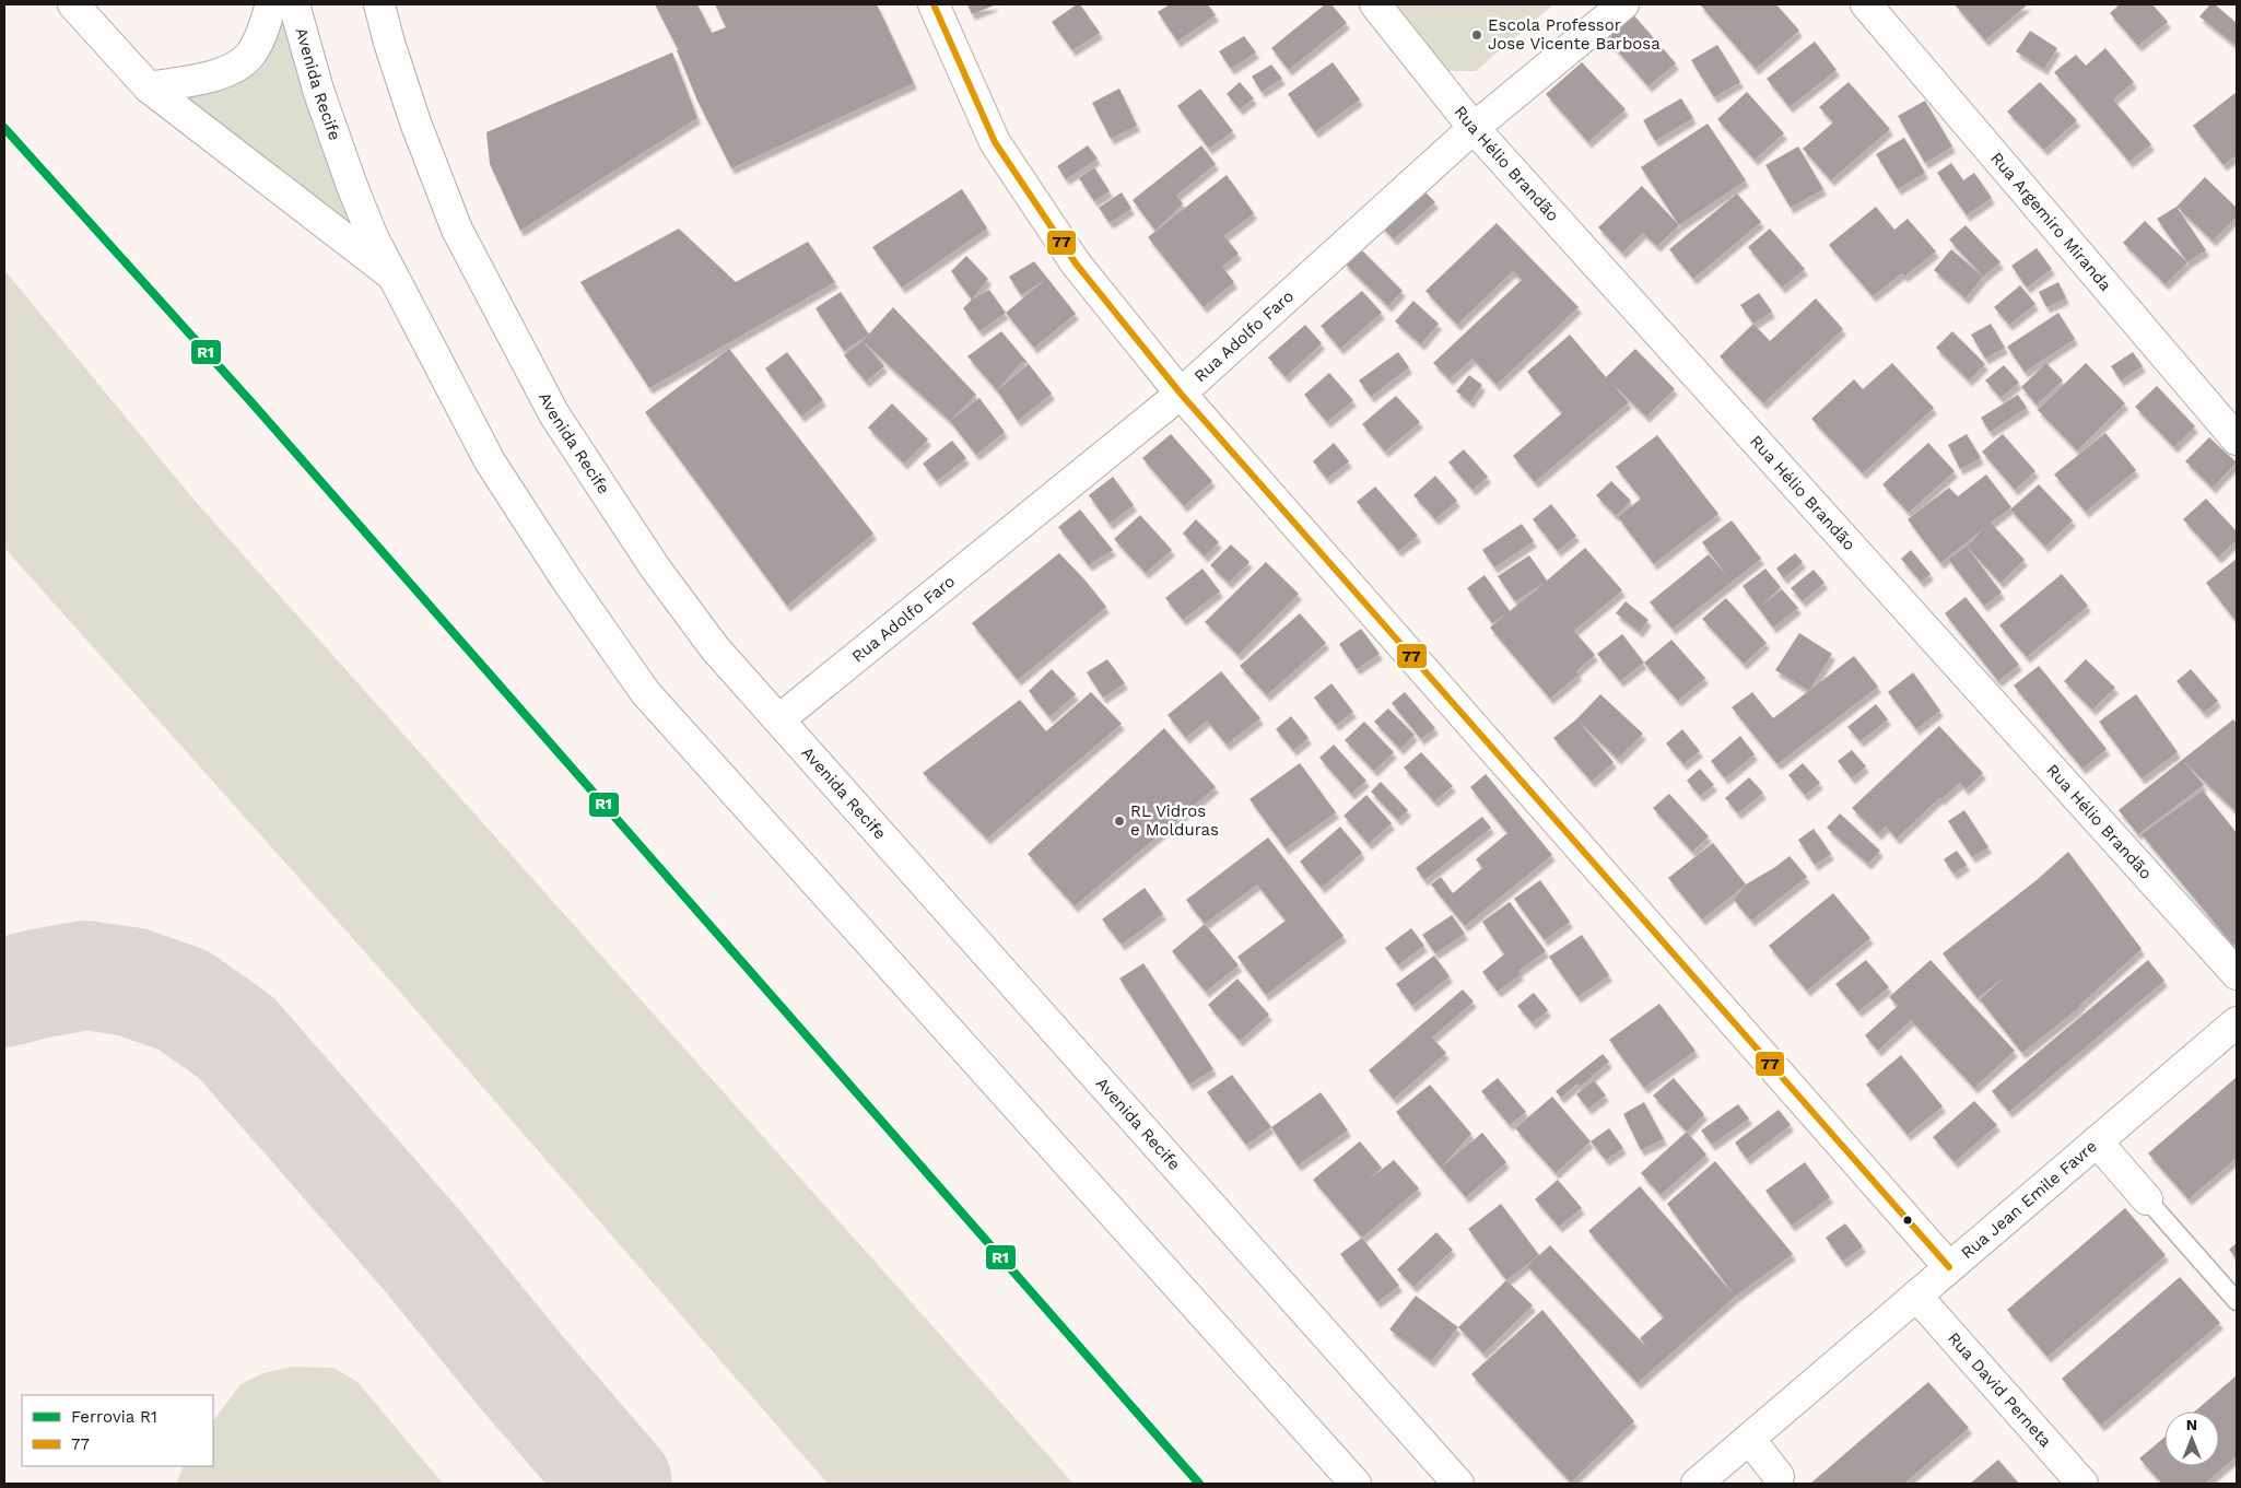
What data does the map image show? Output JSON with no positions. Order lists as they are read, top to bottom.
{
  "streets": {
    "street": [
      "Avenida Recife",
      "Rua Hélio Brandão",
      "Rua Argemiro Miranda",
      "Rua Adolfo Faro",
      "Rua Jean Emile Favre",
      "Rua David Perneta"
    ]
  },
  "crossings": [
    ["Avenida Recife", "Rua Adolfo Faro"],
    ["Rua Hélio Brandão", "Rua Adolfo Faro"],
    ["Rua Jean Emile Favre", "Rua David Perneta"]
  ],
  "places": ["Escola Professor Jose Vicente Barbosa", "RL Vidros e Molduras"],
  "lines": ["transit line 77", "rail line R1"],
  "legend": ["Ferrovia R1", "77"],
  "north": "top"
}
